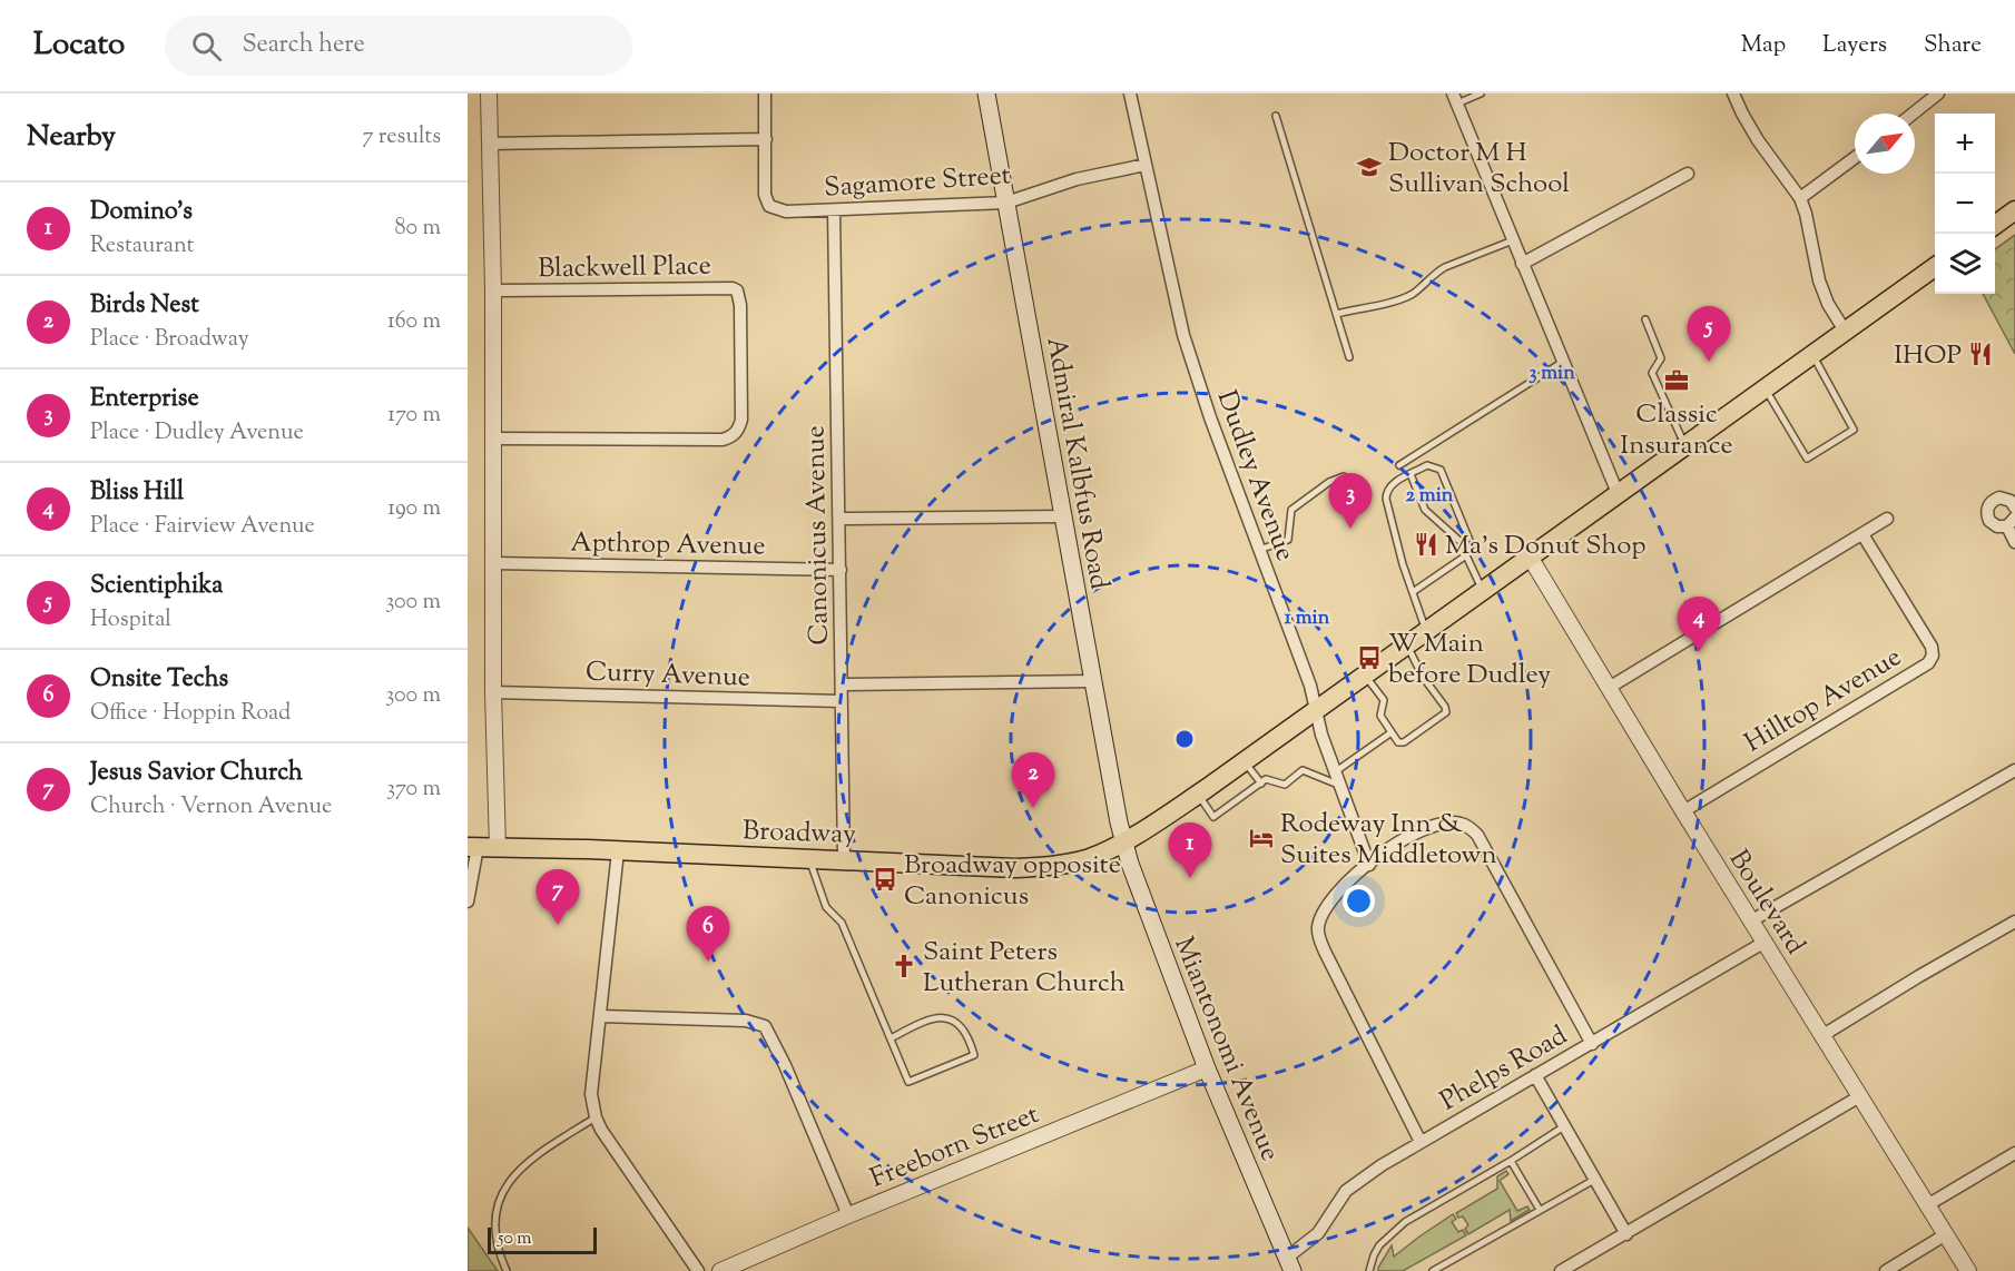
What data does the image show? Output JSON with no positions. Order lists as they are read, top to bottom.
{
  "streets": {
    "main road": ["Admiral Kalbfus Road", "Broadway", "Miantonomi Avenue"],
    "street": [
      "Sagamore Street",
      "Blackwell Place",
      "Dudley Avenue",
      "Canonicus Avenue",
      "Apthrop Avenue",
      "Curry Avenue",
      "Hilltop Avenue",
      "Boulevard",
      "Phelps Road",
      "Freeborn Street"
    ]
  },
  "crossings": [
    ["Sagamore Street", "Admiral Kalbfus Road"],
    ["Sagamore Street", "Dudley Avenue"],
    ["Sagamore Street", "Canonicus Avenue"],
    ["Admiral Kalbfus Road", "Broadway"],
    ["Admiral Kalbfus Road", "Miantonomi Avenue"],
    ["Dudley Avenue", "Broadway"],
    ["Canonicus Avenue", "Apthrop Avenue"],
    ["Canonicus Avenue", "Curry Avenue"],
    ["Canonicus Avenue", "Broadway"],
    ["Hilltop Avenue", "Boulevard"],
    ["Broadway", "Boulevard"],
    ["Broadway", "Miantonomi Avenue"],
    ["Boulevard", "Phelps Road"],
    ["Miantonomi Avenue", "Phelps Road"],
    ["Miantonomi Avenue", "Freeborn Street"]
  ],
  "places": {
    "school or university": ["Doctor M H Sullivan School"],
    "restaurant": ["IHOP", "Ma's Donut Shop"],
    "office": ["Classic Insurance"],
    "bus stop": ["W Main before Dudley", "Broadway opposite Canonicus"],
    "hotel": ["Rodeway Inn & Suites Middletown"],
    "church": ["Saint Peters Lutheran Church"]
  },
  "scale_bar": "50 m",
  "north": "top right",
  "page": {
    "header": "Locato",
    "search": "Search here",
    "nav": ["Map", "Layers", "Share"],
    "heading": ["Nearby", "7 results"],
    "map_buttons": ["+", "−"],
    "list": [
      {
        "mark": "1",
        "name": "Domino's",
        "note": "Restaurant",
        "value": "80 m"
      },
      {
        "mark": "2",
        "name": "Birds Nest",
        "note": "Place · Broadway",
        "value": "160 m"
      },
      {
        "mark": "3",
        "name": "Enterprise",
        "note": "Place · Dudley Avenue",
        "value": "170 m"
      },
      {
        "mark": "4",
        "name": "Bliss Hill",
        "note": "Place · Fairview Avenue",
        "value": "190 m"
      },
      {
        "mark": "5",
        "name": "Scientiphika",
        "note": "Hospital",
        "value": "300 m"
      },
      {
        "mark": "6",
        "name": "Onsite Techs",
        "note": "Office · Hoppin Road",
        "value": "300 m"
      },
      {
        "mark": "7",
        "name": "Jesus Savior Church",
        "note": "Church · Vernon Avenue",
        "value": "370 m"
      }
    ],
    "pins": [
      "5",
      "3",
      "4",
      "2",
      "1",
      "7",
      "6"
    ],
    "scale": "50 m"
  },
  "rings": ["3 min", "2 min", "1 min"]
}
